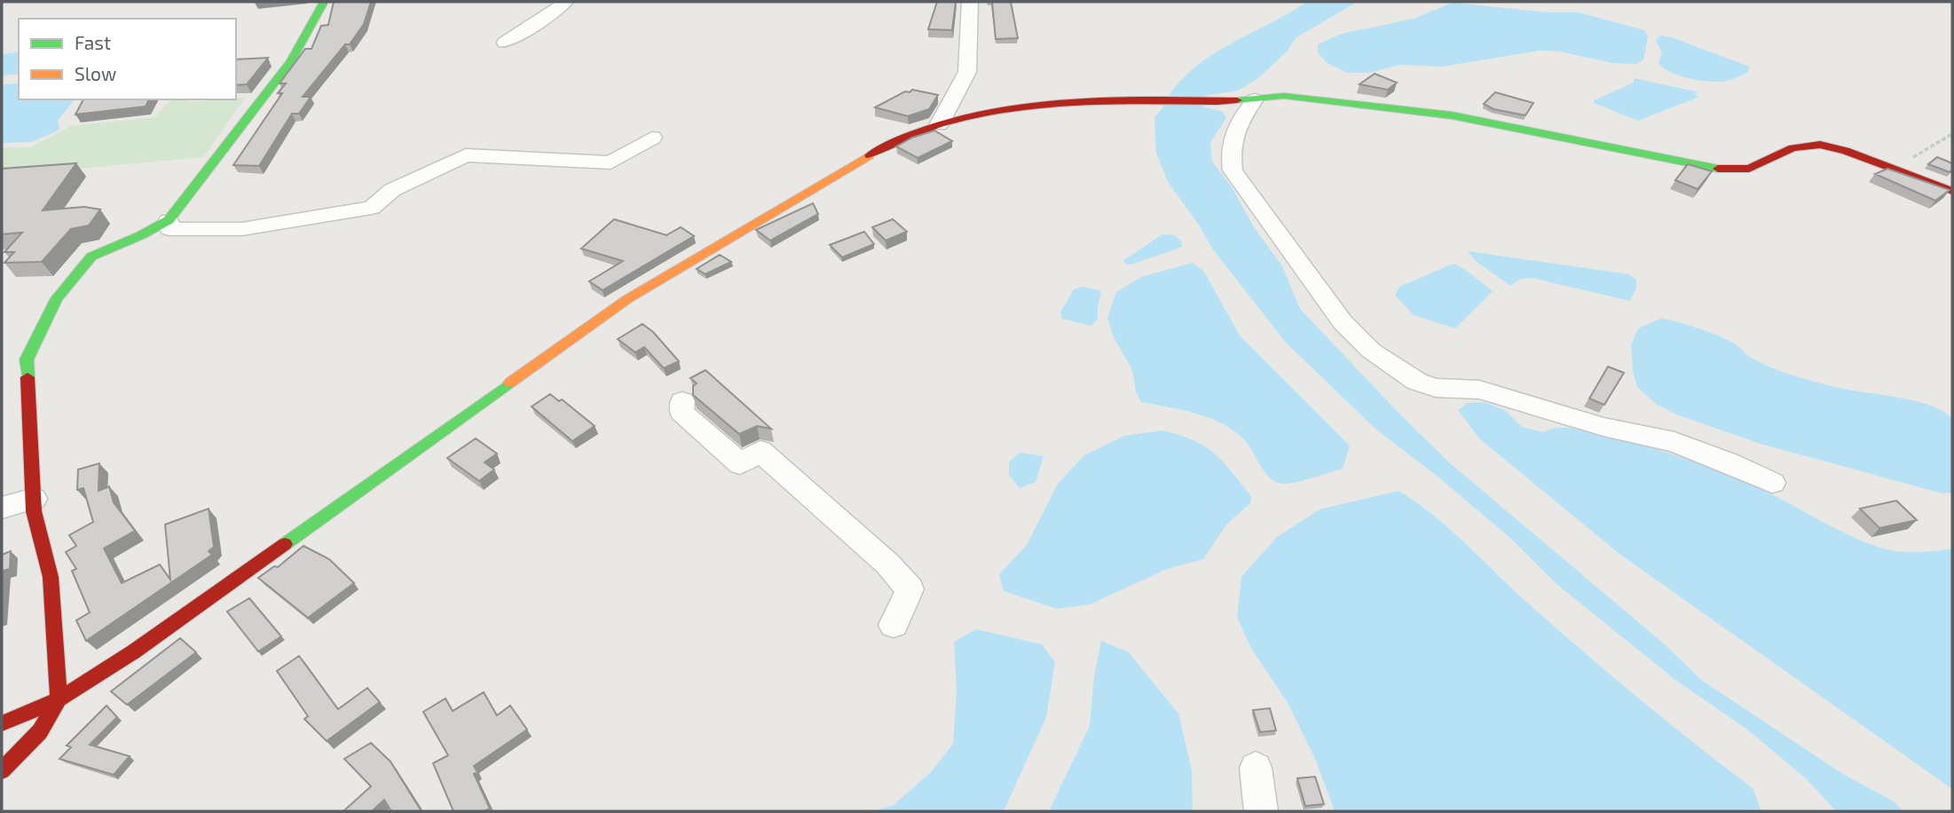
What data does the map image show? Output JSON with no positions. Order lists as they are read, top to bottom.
{
  "legend": ["Fast", "Slow"]
}
